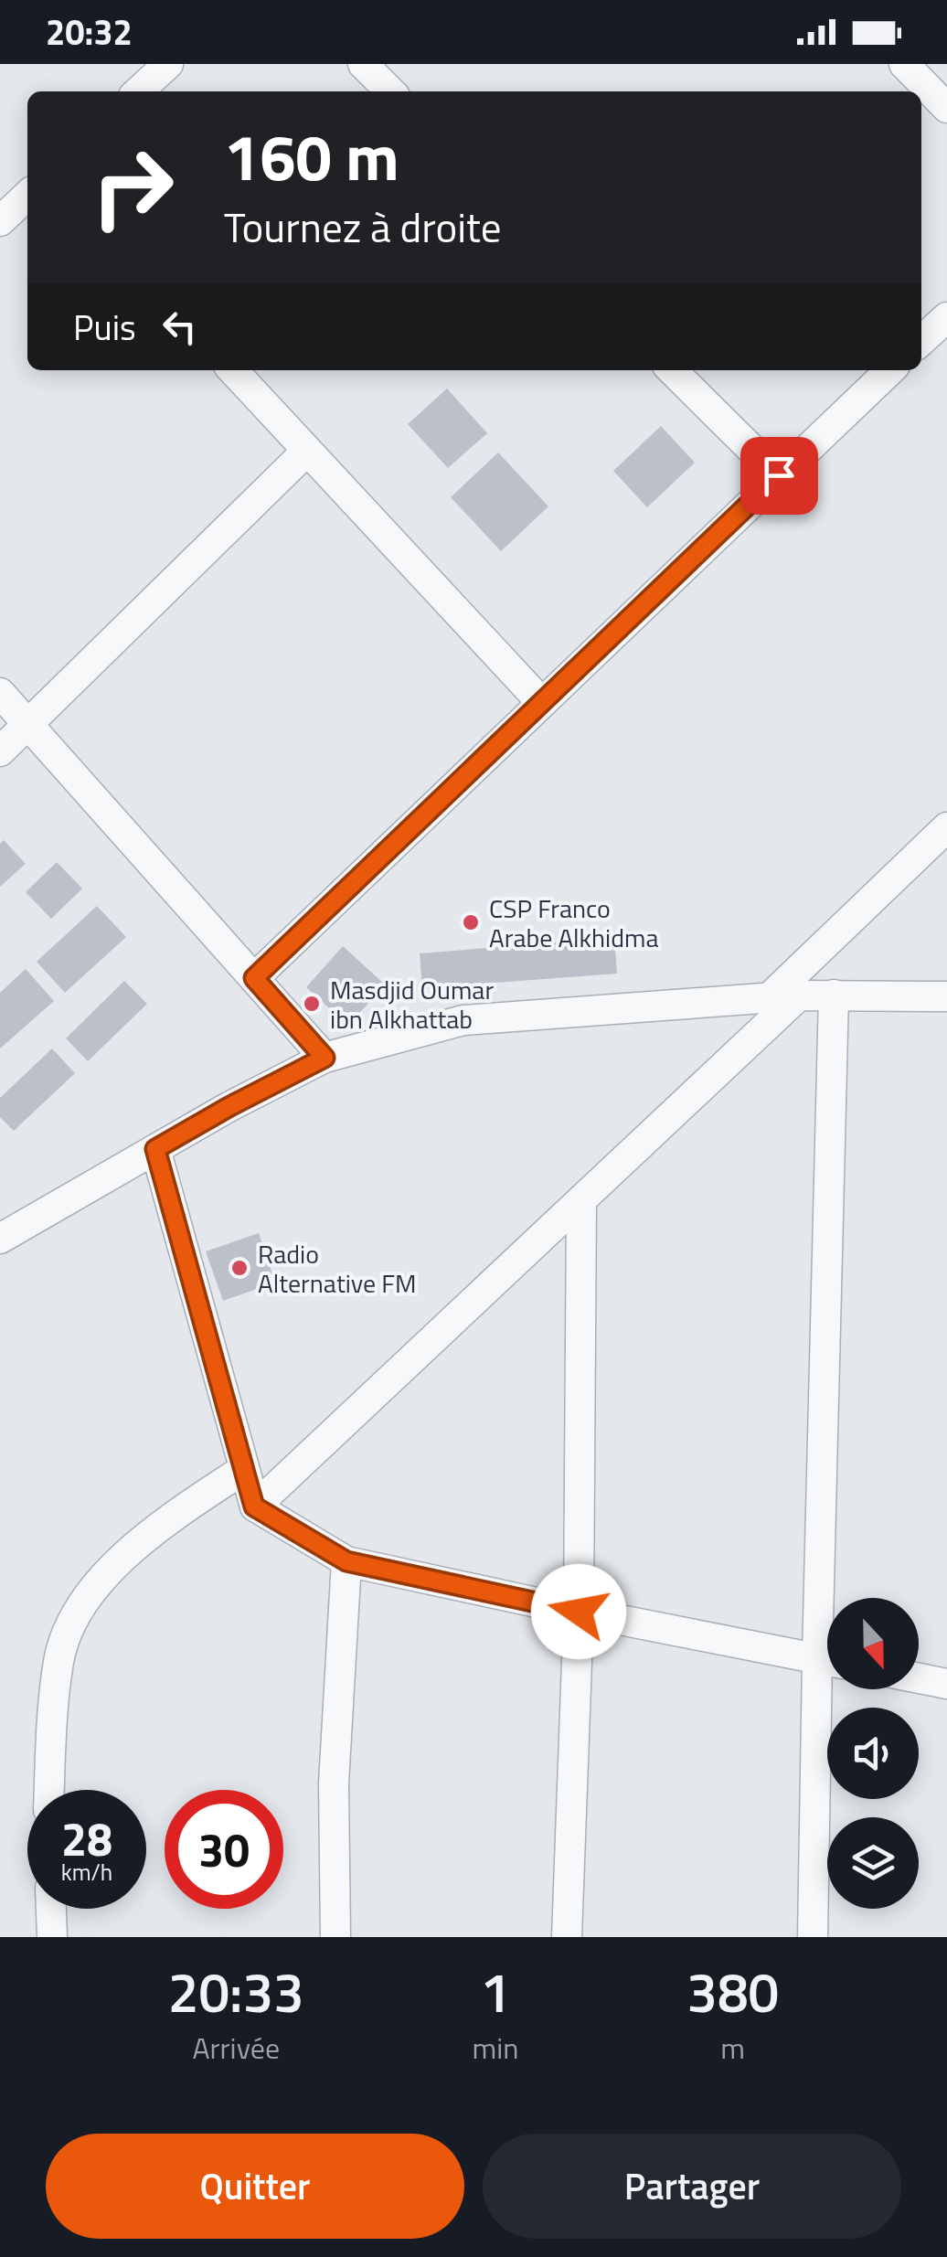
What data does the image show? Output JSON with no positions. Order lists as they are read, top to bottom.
{
  "places": ["CSP Franco Arabe Alkhidma", "Masdjid Oumar ibn Alkhattab", "Radio Alternative FM"],
  "north": "bottom",
  "page": {
    "status": "20:32",
    "turn": ["160 m", "Tournez à droite"],
    "then": "Puis",
    "speed": "28 km/h",
    "limit": "30",
    "eta": [
      "20:33",
      "Arrivée",
      "1",
      "min",
      "380",
      "m"
    ],
    "buttons": ["Quitter", "Partager"]
  }
}
